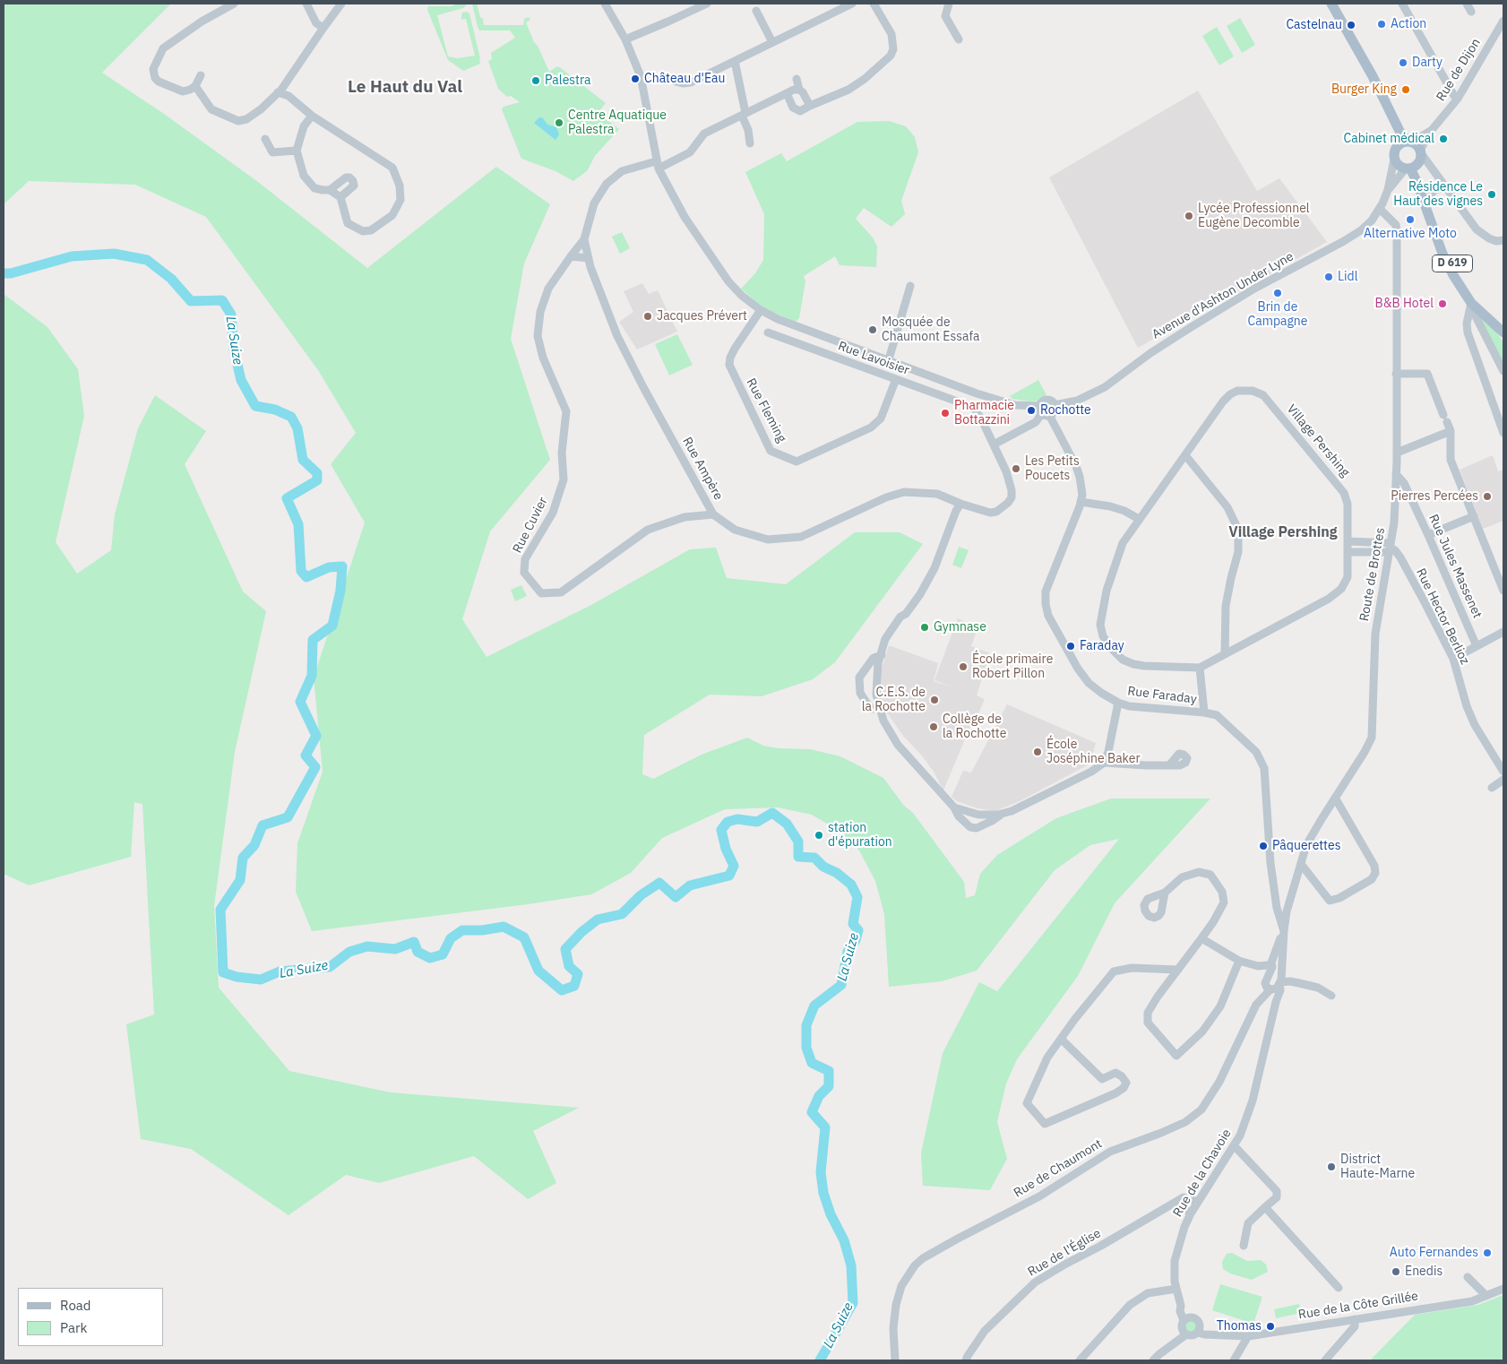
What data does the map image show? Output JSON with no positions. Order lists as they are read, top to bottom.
{
  "streets": {
    "main road": ["D 619"],
    "street": [
      "Rue de Dijon",
      "Avenue d'Ashton Under Lyne",
      "Rue Lavoisier",
      "Rue Fleming",
      "Village Pershing",
      "Rue Ampère",
      "Rue Cuvier",
      "Rue Jules Massenet",
      "Route de Brottes",
      "Rue Hector Berlioz",
      "Rue Faraday",
      "Rue de Chaumont",
      "Rue de la Chavoie",
      "Rue de l'Église",
      "Rue de la Côte Grillée"
    ]
  },
  "crossings": [
    ["Rue de Dijon", "D 619"],
    ["Rue de Dijon", "Avenue d'Ashton Under Lyne"],
    ["D 619", "Avenue d'Ashton Under Lyne"],
    ["Avenue d'Ashton Under Lyne", "Route de Brottes"],
    ["Avenue d'Ashton Under Lyne", "Rue Faraday"],
    ["Rue Lavoisier", "Rue Fleming"],
    ["Rue Lavoisier", "Rue Ampère"],
    ["Rue Ampère", "Rue Cuvier"],
    ["Rue Jules Massenet", "Route de Brottes"],
    ["Route de Brottes", "Rue Hector Berlioz"],
    ["Route de Brottes", "Rue Faraday"],
    ["Route de Brottes", "Rue de Chaumont"],
    ["Route de Brottes", "Rue de la Chavoie"],
    ["Rue de Chaumont", "Rue de la Chavoie"],
    ["Rue de la Chavoie", "Rue de l'Église"],
    ["Rue de la Chavoie", "Rue de la Côte Grillée"]
  ],
  "districts": ["Le Haut du Val", "Village Pershing"],
  "water": ["La Suize"],
  "places": [
    "Action",
    "Castelnau",
    "Darty",
    "Château d'Eau",
    "Palestra",
    "Burger King",
    "Centre Aquatique Palestra",
    "Cabinet médical",
    "Résidence Le Haut des vignes",
    "Lycée Professionnel Eugène Decomble",
    "Alternative Moto",
    "Lidl",
    "Brin de Campagne",
    "B&B Hotel",
    "Jacques Prévert",
    "Mosquée de Chaumont Essafa",
    "Rochotte",
    "Pharmacie Bottazzini",
    "Les Petits Poucets",
    "Pierres Percées",
    "Gymnase",
    "Faraday",
    "École primaire Robert Pillon",
    "C.E.S. de la Rochotte",
    "Collège de la Rochotte",
    "École Joséphine Baker",
    "station d'épuration",
    "Pâquerettes",
    "District Haute-Marne",
    "Auto Fernandes",
    "Enedis",
    "Thomas"
  ],
  "legend": ["Road", "Park"]
}
